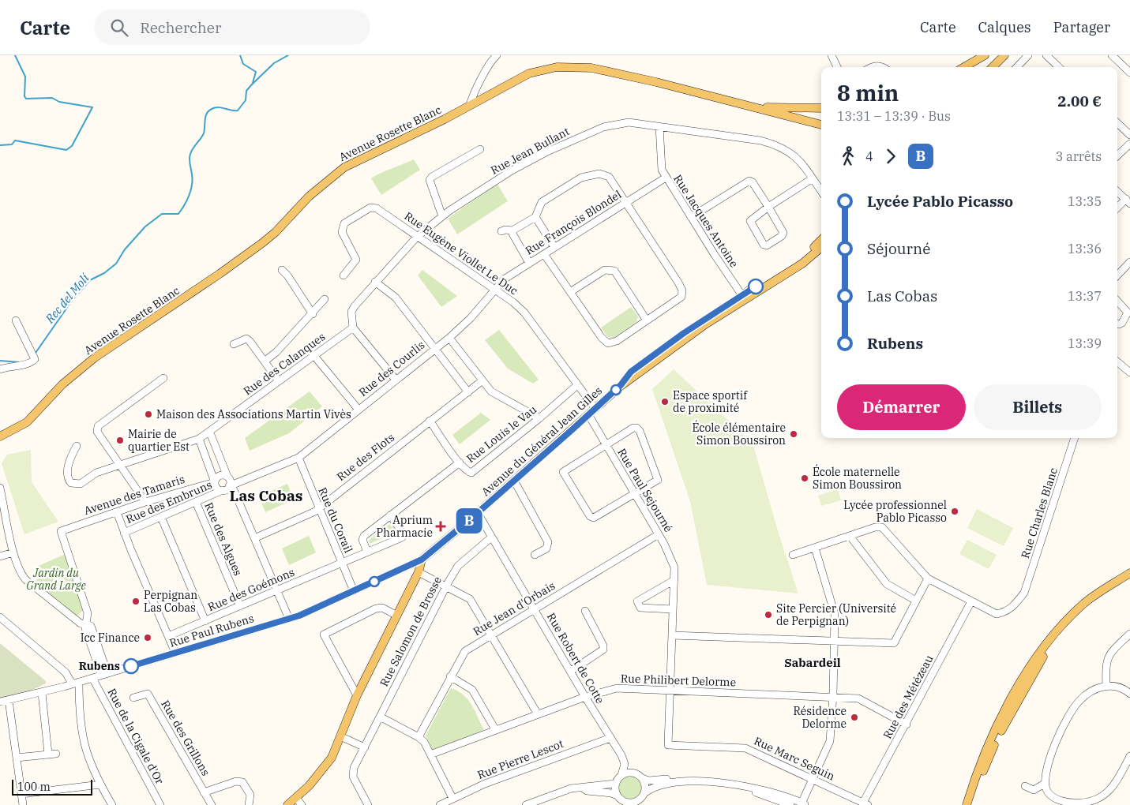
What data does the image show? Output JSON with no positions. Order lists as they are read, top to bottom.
{
  "streets": {
    "main road": ["Avenue Rosette Blanc", "Avenue du Général Jean Gilles"],
    "street": [
      "Rue Jean Bullant",
      "Rue Jacques Antoine",
      "Rue François Blondel",
      "Rue Eugène Viollet Le Duc",
      "Rue des Calanques",
      "Rue des Courlis",
      "Rue Louis le Vau",
      "Rue des Flots",
      "Rue Paul Sejourné",
      "Avenue des Tamaris",
      "Rue des Embruns",
      "Rue Charles Blanc",
      "Rue du Corail",
      "Rue des Algues",
      "Rue des Goémons",
      "Rue Jean d'Orbais",
      "Rue Paul Rubens",
      "Rue Salomon de Brosse",
      "Rue Robert de Cotte",
      "Rue Philibert Delorme",
      "Rue des Métézeau",
      "Rue de la Cigale d'Or",
      "Rue des Grillons",
      "Rue Marc Seguin",
      "Rue Pierre Lescot"
    ]
  },
  "crossings": [
    ["Rue Jean Bullant", "Rue Jacques Antoine"],
    ["Rue Jean Bullant", "Rue Eugène Viollet Le Duc"],
    ["Rue Jean Bullant", "Rue des Calanques"],
    ["Rue Jacques Antoine", "Rue François Blondel"],
    ["Rue Jacques Antoine", "Avenue du Général Jean Gilles"],
    ["Rue François Blondel", "Rue Eugène Viollet Le Duc"],
    ["Rue François Blondel", "Rue des Courlis"],
    ["Rue Eugène Viollet Le Duc", "Rue des Courlis"],
    ["Rue Eugène Viollet Le Duc", "Rue Louis le Vau"],
    ["Rue Eugène Viollet Le Duc", "Avenue du Général Jean Gilles"],
    ["Rue des Courlis", "Avenue des Tamaris"],
    ["Rue des Courlis", "Rue des Embruns"],
    ["Rue des Courlis", "Rue du Corail"],
    ["Rue Louis le Vau", "Rue des Flots"],
    ["Avenue du Général Jean Gilles", "Rue Paul Sejourné"],
    ["Avenue du Général Jean Gilles", "Rue Paul Rubens"],
    ["Avenue du Général Jean Gilles", "Rue Robert de Cotte"],
    ["Rue des Flots", "Rue du Corail"],
    ["Rue Paul Sejourné", "Rue Jean d'Orbais"],
    ["Rue Paul Sejourné", "Rue Philibert Delorme"],
    ["Rue Paul Sejourné", "Rue Marc Seguin"],
    ["Avenue des Tamaris", "Rue des Embruns"],
    ["Rue des Embruns", "Rue des Algues"],
    ["Rue des Embruns", "Rue des Goémons"],
    ["Rue des Embruns", "Rue Paul Rubens"],
    ["Rue Charles Blanc", "Rue des Métézeau"],
    ["Rue du Corail", "Rue des Goémons"],
    ["Rue du Corail", "Rue Paul Rubens"],
    ["Rue des Algues", "Rue des Goémons"],
    ["Rue Jean d'Orbais", "Rue Robert de Cotte"],
    ["Rue Paul Rubens", "Rue de la Cigale d'Or"],
    ["Rue Salomon de Brosse", "Rue Robert de Cotte"],
    ["Rue Robert de Cotte", "Rue Philibert Delorme"],
    ["Rue Robert de Cotte", "Rue Pierre Lescot"],
    ["Rue Philibert Delorme", "Rue des Métézeau"],
    ["Rue Philibert Delorme", "Rue Marc Seguin"],
    ["Rue des Métézeau", "Rue Marc Seguin"]
  ],
  "districts": ["Las Cobas", "Sabardeil"],
  "water": ["Rec del Molí"],
  "parks": ["Jardin du Grand Large"],
  "places": {
    "other": [
      "Espace sportif de proximité",
      "Maison des Associations Martin Vivès",
      "École élémentaire Simon Boussiron",
      "Mairie de quartier Est",
      "École maternelle Simon Boussiron",
      "Lycée professionnel Pablo Picasso",
      "Perpignan Las Cobas",
      "Site Percier (Université de Perpignan)",
      "Icc Finance",
      "Rubens",
      "Résidence Delorme"
    ],
    "health": ["Aprium Pharmacie"]
  },
  "lines": ["bus line B"],
  "scale_bar": "100 m",
  "page": {
    "header": "Carte",
    "search": "Rechercher",
    "nav": ["Carte", "Calques", "Partager"],
    "on_map": "B",
    "heading": ["8 min", "13:31 – 13:39 · Bus", "2.00 €"],
    "legs": ["4", "B", "3 arrêts"],
    "list": [
      {
        "name": "Lycée Pablo Picasso",
        "value": "13:35"
      },
      {
        "name": "Séjourné",
        "value": "13:36"
      },
      {
        "name": "Las Cobas",
        "value": "13:37"
      },
      {
        "name": "Rubens",
        "value": "13:39"
      }
    ],
    "buttons": ["Démarrer", "Billets"],
    "scale": "100 m"
  }
}
